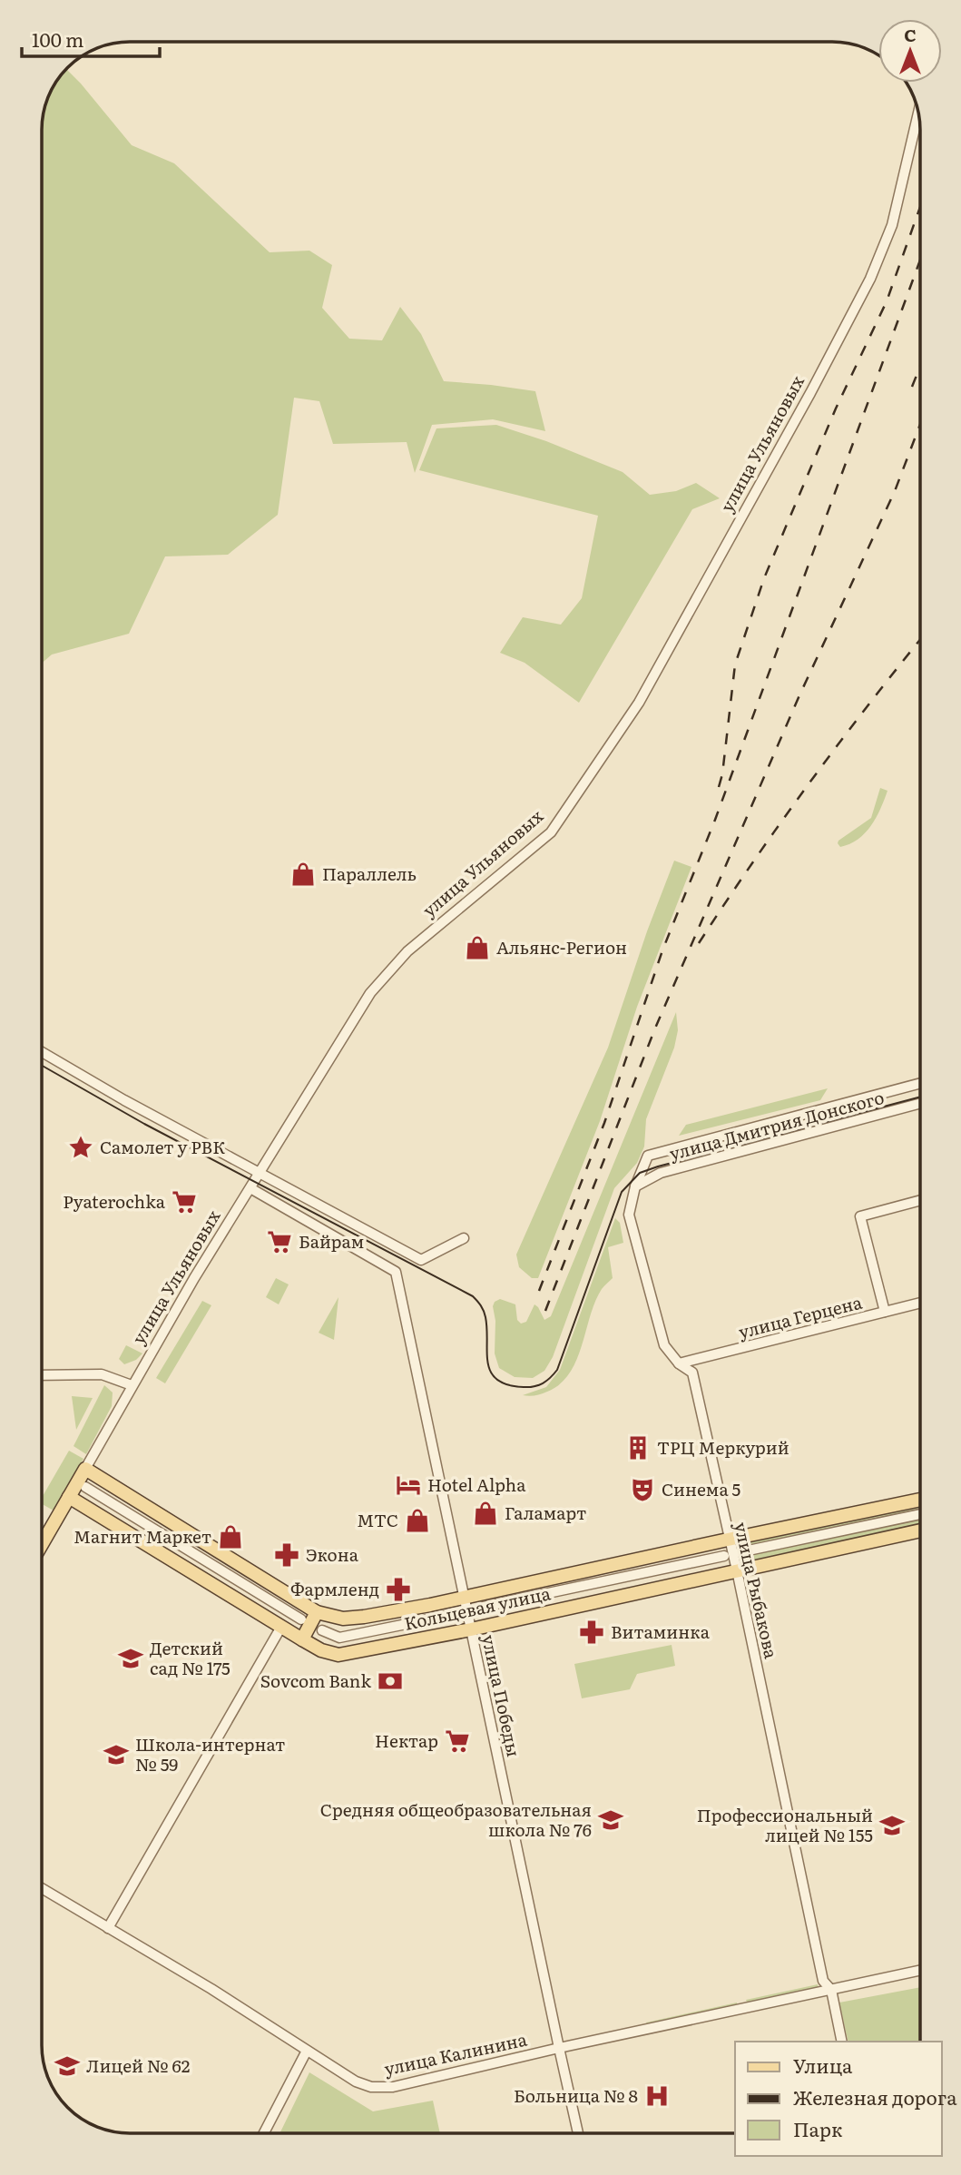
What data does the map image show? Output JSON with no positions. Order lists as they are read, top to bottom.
{
  "streets": {
    "main road": ["улица Ульяновых", "Кольцевая улица"],
    "street": [
      "улица Дмитрия Донского",
      "улица Герцена",
      "улица Рыбакова",
      "улица Победы",
      "улица Калинина"
    ]
  },
  "crossings": [
    ["улица Ульяновых", "Кольцевая улица"],
    ["улица Ульяновых", "улица Победы"],
    ["улица Дмитрия Донского", "улица Рыбакова"],
    ["улица Герцена", "улица Рыбакова"],
    ["улица Рыбакова", "Кольцевая улица"],
    ["улица Рыбакова", "улица Калинина"],
    ["Кольцевая улица", "улица Победы"],
    ["улица Победы", "улица Калинина"]
  ],
  "places": {
    "shop": [
      "Параллель",
      "Альянс-Регион",
      "Галамарт",
      "МТС",
      "Магнит Маркет"
    ],
    "place": ["Самолет у РВК"],
    "supermarket": ["Pyaterochka", "Байрам", "Нектар"],
    "building": ["ТРЦ Меркурий"],
    "hotel": ["Hotel Alpha"],
    "theatre": ["Синема 5"],
    "pharmacy": ["Экона", "Фармленд", "Витаминка"],
    "school or university": [
      "Детский сад № 175",
      "Школа-интернат № 59",
      "Средняя общеобразовательная школа № 76",
      "Профессиональный лицей № 155",
      "Лицей № 62"
    ],
    "bank": ["Sovcom Bank"],
    "hospital": ["Больница № 8"]
  },
  "legend": ["Улица", "Железная дорога", "Парк"],
  "scale_bar": "100 m",
  "north": "top"
}
